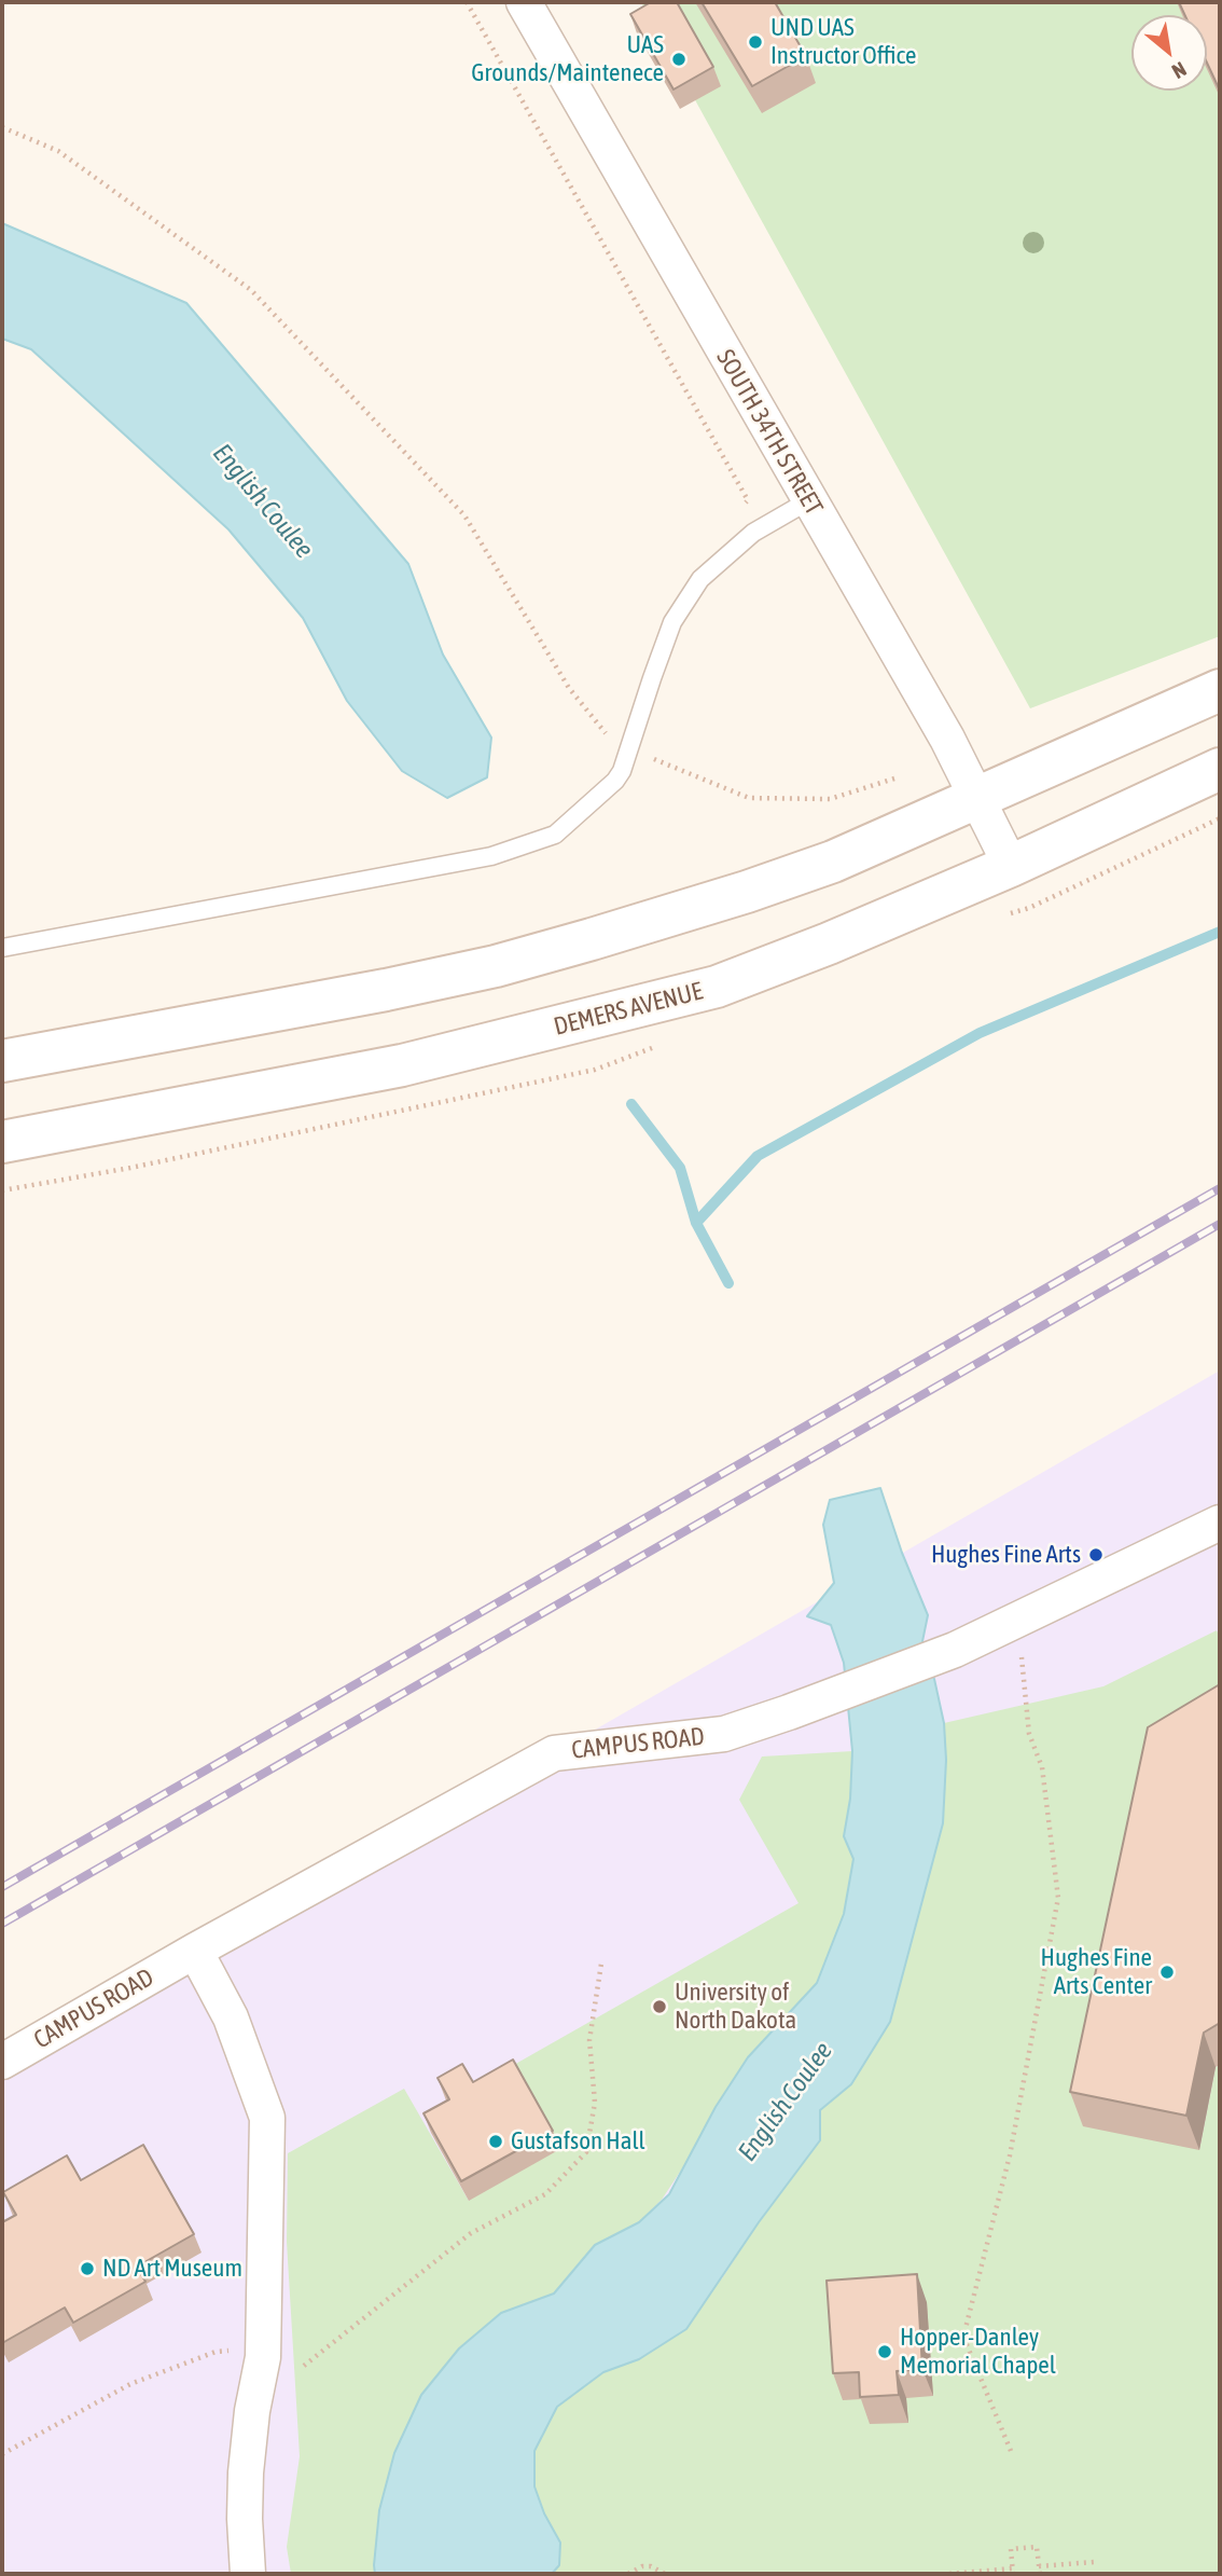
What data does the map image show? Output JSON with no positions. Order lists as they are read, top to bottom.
{
  "streets": {
    "main road": ["DEMERS AVENUE"],
    "street": ["SOUTH 34TH STREET", "CAMPUS ROAD"]
  },
  "crossings": [
    ["SOUTH 34TH STREET", "DEMERS AVENUE"]
  ],
  "water": ["English Coulee"],
  "places": [
    "UND UAS Instructor Office",
    "UAS Grounds/Maintenece",
    "Hughes Fine Arts",
    "Hughes Fine Arts Center",
    "University of North Dakota",
    "Gustafson Hall",
    "ND Art Museum",
    "Hopper-Danley Memorial Chapel"
  ],
  "north": "bottom right"
}
